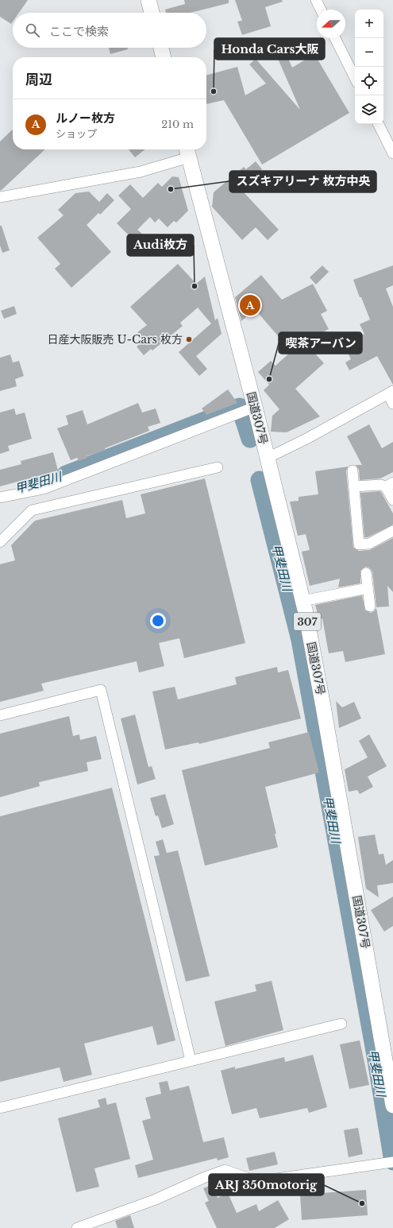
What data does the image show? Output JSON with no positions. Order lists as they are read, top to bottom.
{
  "streets": {
    "highway": ["国道307号", "307"]
  },
  "water": ["甲斐田川"],
  "places": [
    "Honda Cars大阪",
    "スズキアリーナ 枚方中央",
    "Audi枚方",
    "日産大阪販売 U-Cars 枚方",
    "喫茶アーバン",
    "ARJ 350motorig"
  ],
  "north": "left",
  "page": {
    "map_buttons": ["+", "−"],
    "search": "ここで検索",
    "heading": "周辺",
    "list": [
      {
        "mark": "A",
        "name": "ルノー枚方",
        "note": "ショップ",
        "value": "210 m"
      }
    ],
    "pins": "A"
  }
}
